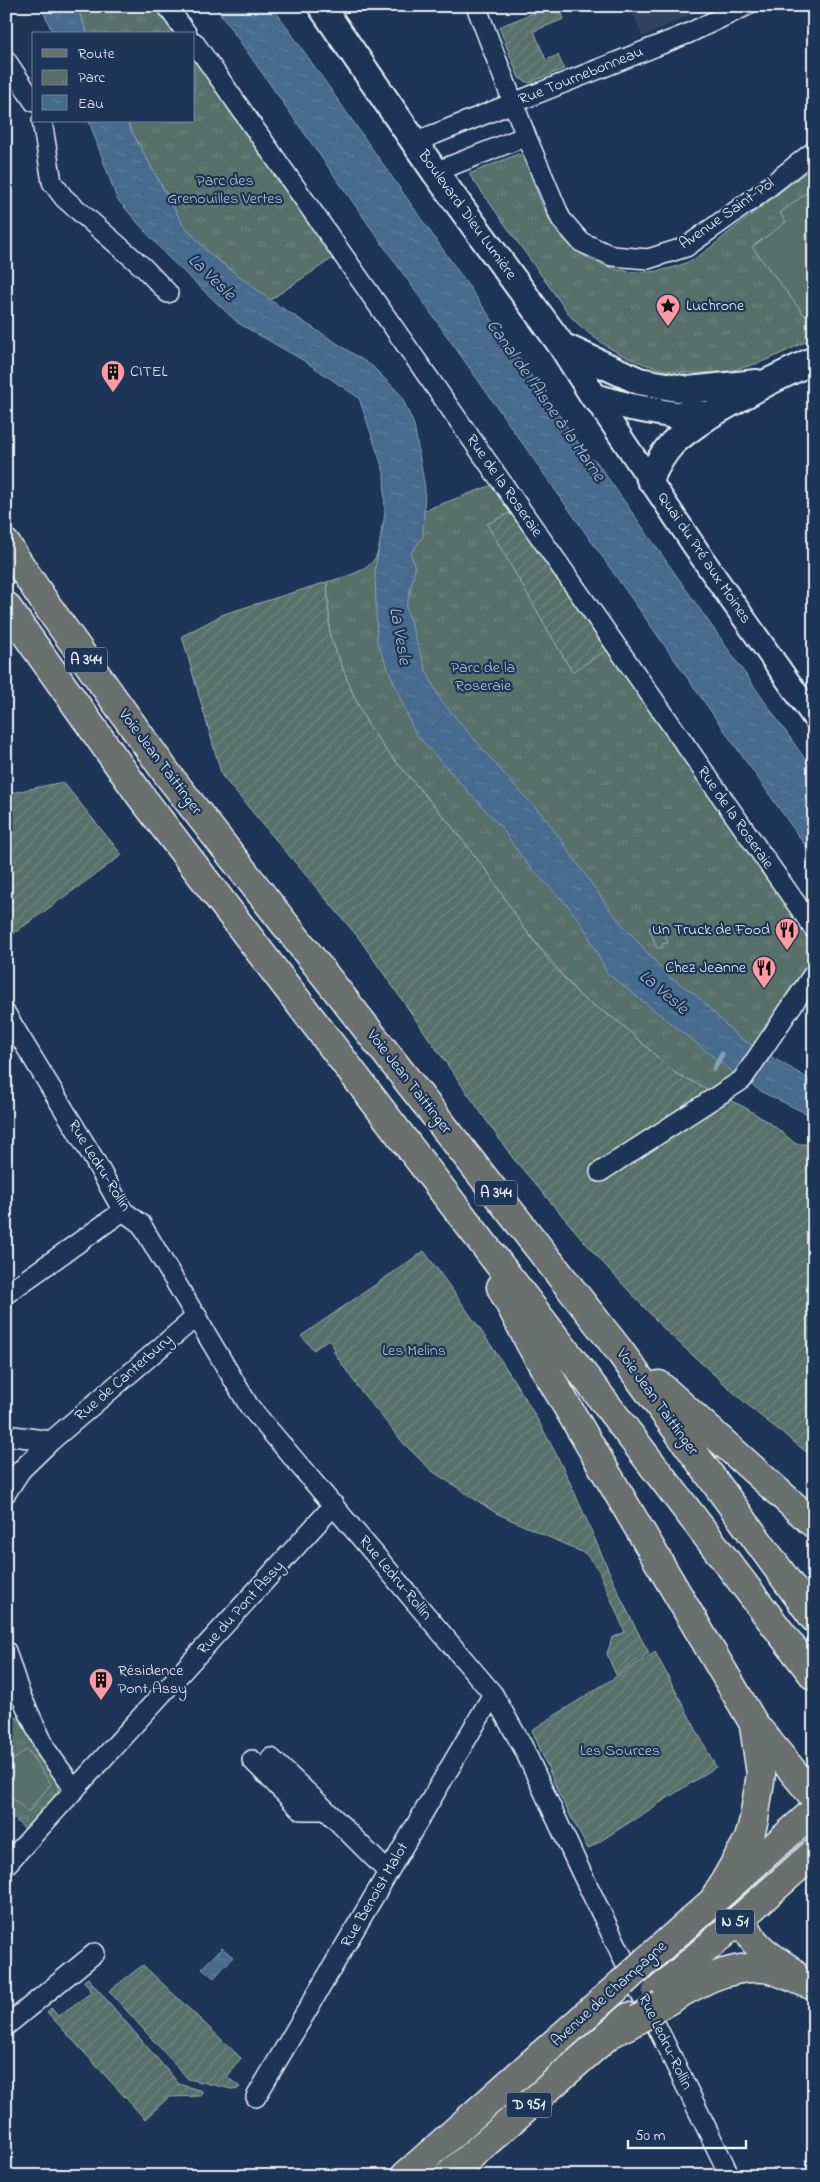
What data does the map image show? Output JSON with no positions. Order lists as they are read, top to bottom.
{
  "streets": {
    "main road": [
      "Boulevard Dieu Lumière",
      "A 344",
      "Voie Jean Taittinger",
      "N 51",
      "Avenue de Champagne",
      "D 951"
    ],
    "street": [
      "Rue Tournebonneau",
      "Avenue Saint-Pol",
      "Rue de la Roseraie",
      "Quai du Pré aux Moines",
      "Rue Ledru-Rollin",
      "Rue de Canterbury",
      "Rue du Pont Assy",
      "Rue Benoist Malot"
    ]
  },
  "crossings": [
    ["Rue Tournebonneau", "Avenue Saint-Pol"],
    ["Rue Tournebonneau", "Boulevard Dieu Lumière"],
    ["Boulevard Dieu Lumière", "Quai du Pré aux Moines"],
    ["Rue Ledru-Rollin", "Rue de Canterbury"],
    ["Rue Ledru-Rollin", "Rue du Pont Assy"],
    ["Rue Ledru-Rollin", "Rue Benoist Malot"]
  ],
  "water": ["La Vesle", "Canal de l'Aisne à la Marne"],
  "parks": [
    "Parc des Grenouilles Vertes",
    "Parc de la Roseraie",
    "Les Melins",
    "Les Sources"
  ],
  "places": {
    "place": ["Luchrone"],
    "building": ["CITEL", "Résidence Pont Assy"],
    "restaurant": ["Un Truck de Food", "Chez Jeanne"]
  },
  "legend": ["Route", "Parc", "Eau"],
  "scale_bar": "50 m"
}
